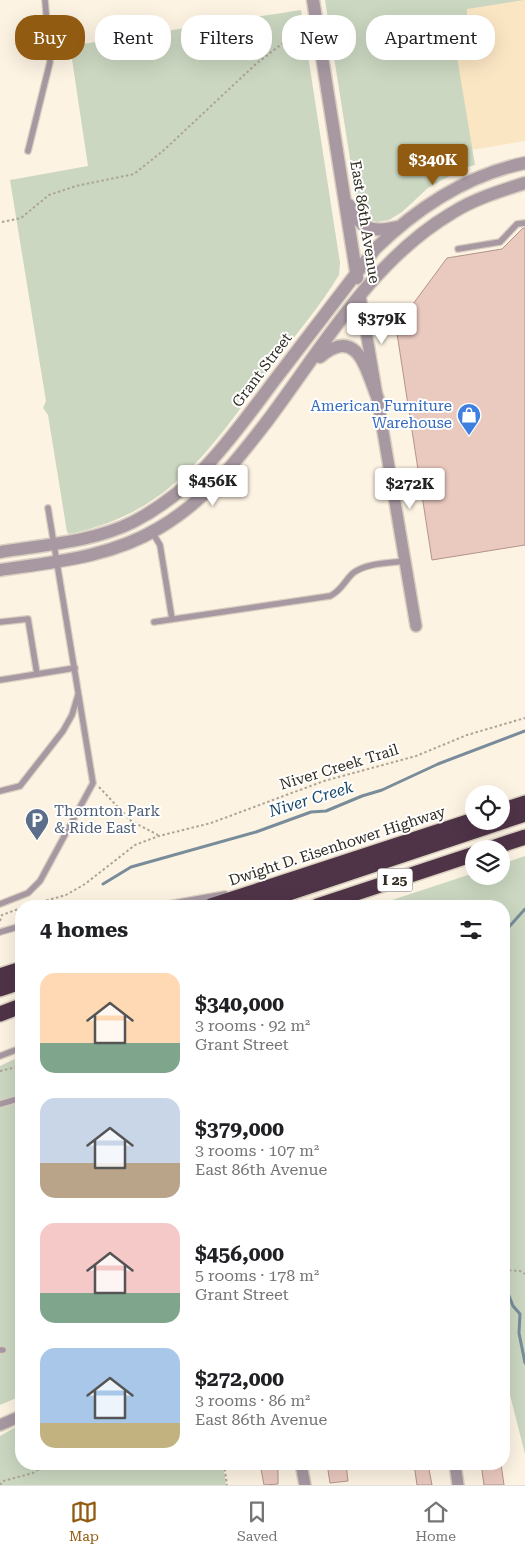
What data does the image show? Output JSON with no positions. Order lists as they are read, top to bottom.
{
  "streets": {
    "highway": ["Dwight D. Eisenhower Highway", "I 25"],
    "street": ["East 86th Avenue", "Grant Street"],
    "path": ["Niver Creek Trail"]
  },
  "crossings": [
    ["East 86th Avenue", "Grant Street"]
  ],
  "water": ["Niver Creek"],
  "places": {
    "shop": ["American Furniture Warehouse"],
    "parking": ["Thornton Park & Ride East"]
  },
  "page": {
    "chip": [
      "Buy",
      "Rent",
      "Filters",
      "New",
      "Apartment"
    ],
    "price": [
      "$340K",
      "$379K",
      "$456K",
      "$272K"
    ],
    "heading": "4 homes",
    "list": [
      {
        "name": "$340,000",
        "note": "3 rooms · 92 m² · Grant Street"
      },
      {
        "name": "$379,000",
        "note": "3 rooms · 107 m² · East 86th Avenue"
      },
      {
        "name": "$456,000",
        "note": "5 rooms · 178 m² · Grant Street"
      },
      {
        "name": "$272,000",
        "note": "3 rooms · 86 m² · East 86th Avenue"
      }
    ],
    "tabs": ["Map", "Saved", "Home"]
  }
}
